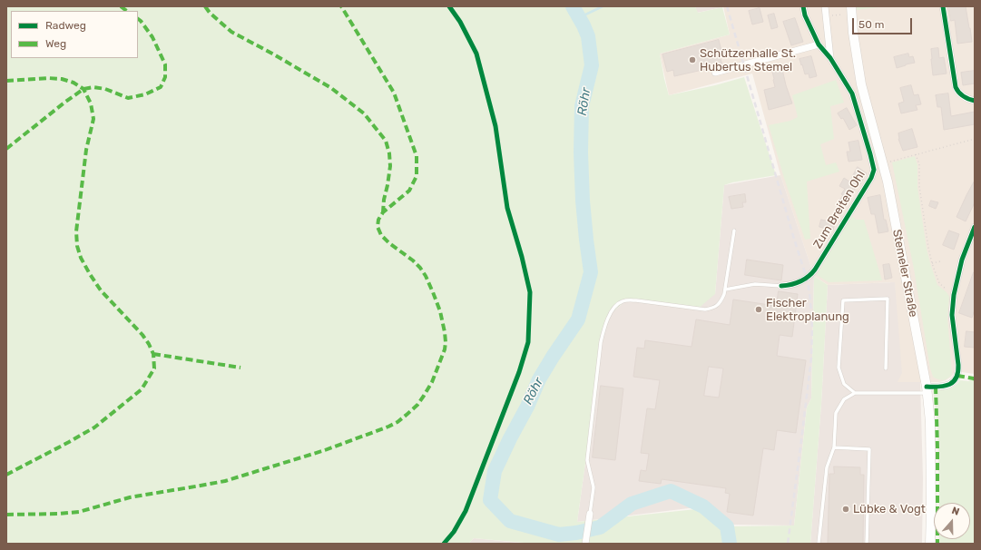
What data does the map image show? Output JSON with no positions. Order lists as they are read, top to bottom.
{
  "streets": {
    "main road": ["Stemeler Straße"],
    "street": ["Zum Breiten Ohl"]
  },
  "water": ["Röhr"],
  "places": ["Schützenhalle St. Hubertus Stemel", "Fischer Elektroplanung", "Lübke & Vogt"],
  "legend": ["Radweg", "Weg"],
  "scale_bar": "50 m",
  "north": "top"
}
